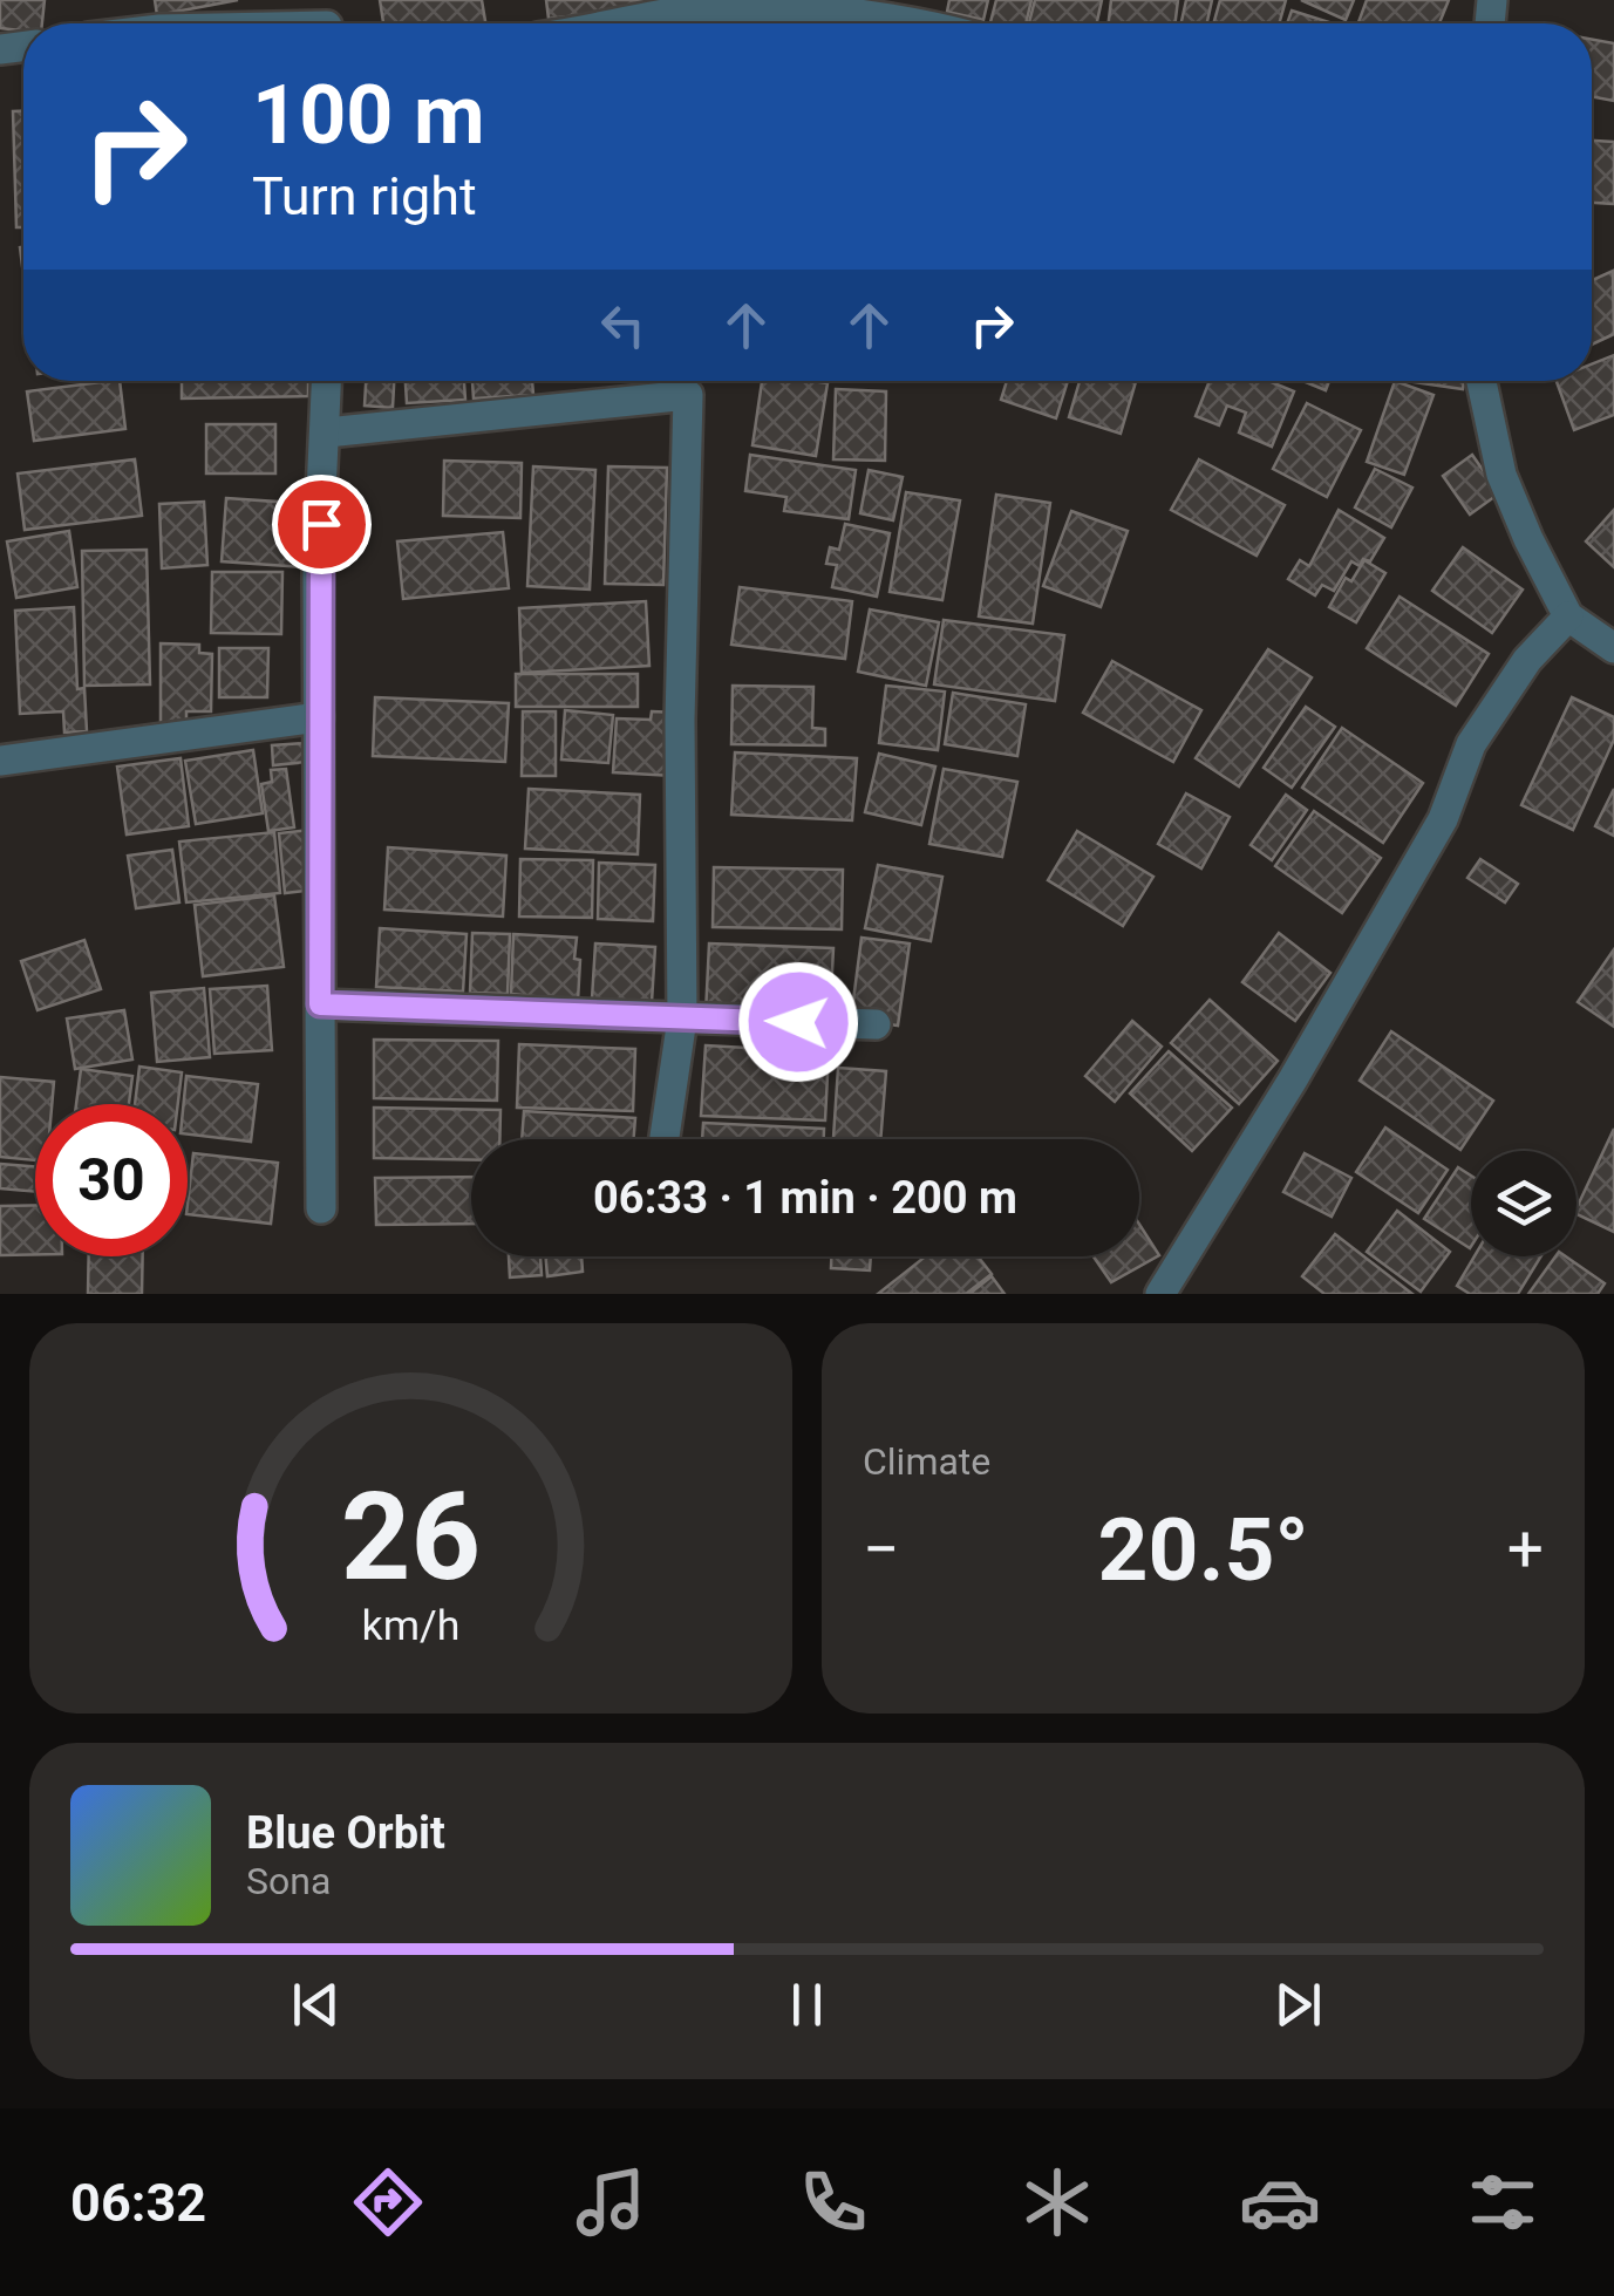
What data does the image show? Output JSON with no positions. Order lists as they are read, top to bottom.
{
  "page": {
    "turn": ["100 m", "Turn right"],
    "limit": "30",
    "trip": "06:33 · 1 min · 200 m",
    "tile": "Climate",
    "heat": ["−", "20.5°", "+"],
    "song": ["Blue Orbit", "Sona"],
    "tabs": "06:32",
    "gauge": ["26", "km/h"]
  }
}
